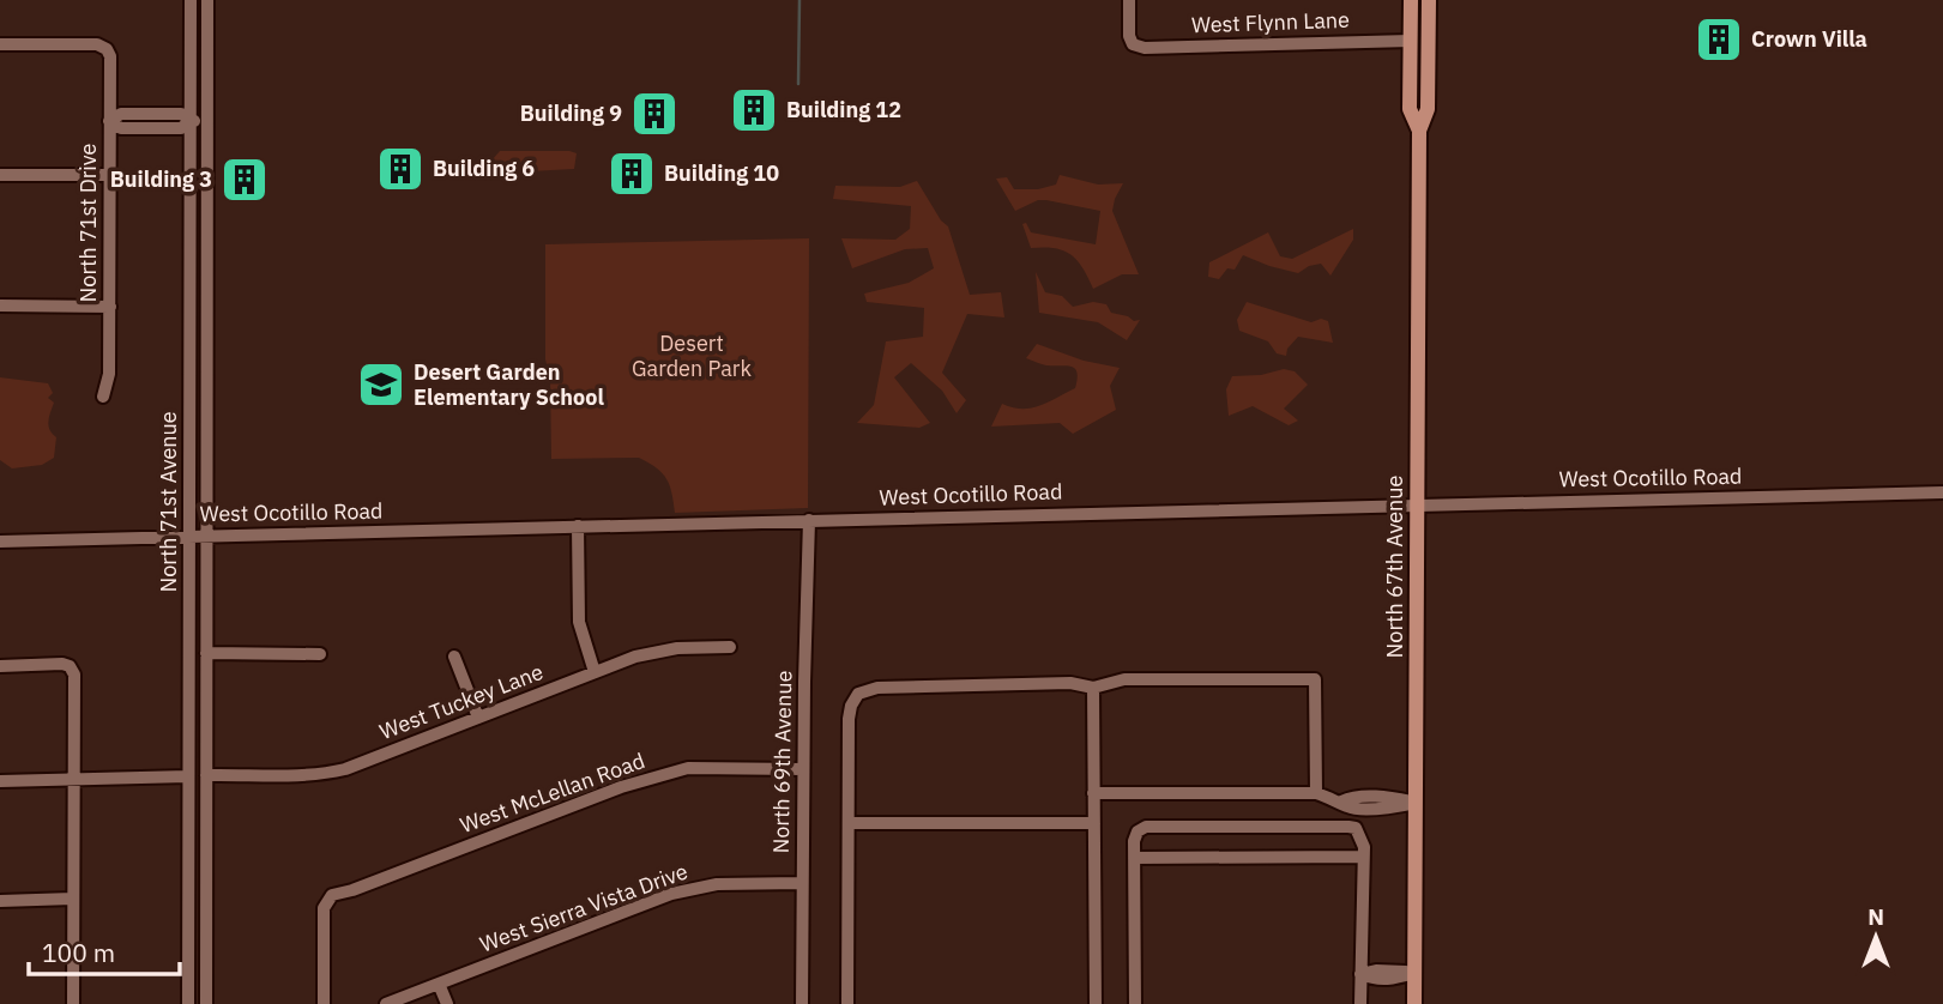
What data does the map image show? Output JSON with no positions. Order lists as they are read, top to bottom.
{
  "streets": {
    "main road": ["North 67th Avenue"],
    "street": [
      "West Flynn Lane",
      "North 71st Drive",
      "West Ocotillo Road",
      "North 71st Avenue",
      "West Tuckey Lane",
      "North 69th Avenue",
      "West McLellan Road",
      "West Sierra Vista Drive"
    ]
  },
  "crossings": [
    ["West Flynn Lane", "North 67th Avenue"],
    ["West Ocotillo Road", "North 71st Avenue"],
    ["West Ocotillo Road", "North 67th Avenue"],
    ["West Ocotillo Road", "North 69th Avenue"],
    ["North 71st Avenue", "West Tuckey Lane"],
    ["North 69th Avenue", "West McLellan Road"],
    ["North 69th Avenue", "West Sierra Vista Drive"]
  ],
  "parks": ["Desert Garden Park"],
  "places": {
    "building": [
      "Crown Villa",
      "Building 12",
      "Building 9",
      "Building 6",
      "Building 10",
      "Building 3"
    ],
    "school or university": ["Desert Garden Elementary School"]
  },
  "scale_bar": "100 m",
  "north": "top"
}
